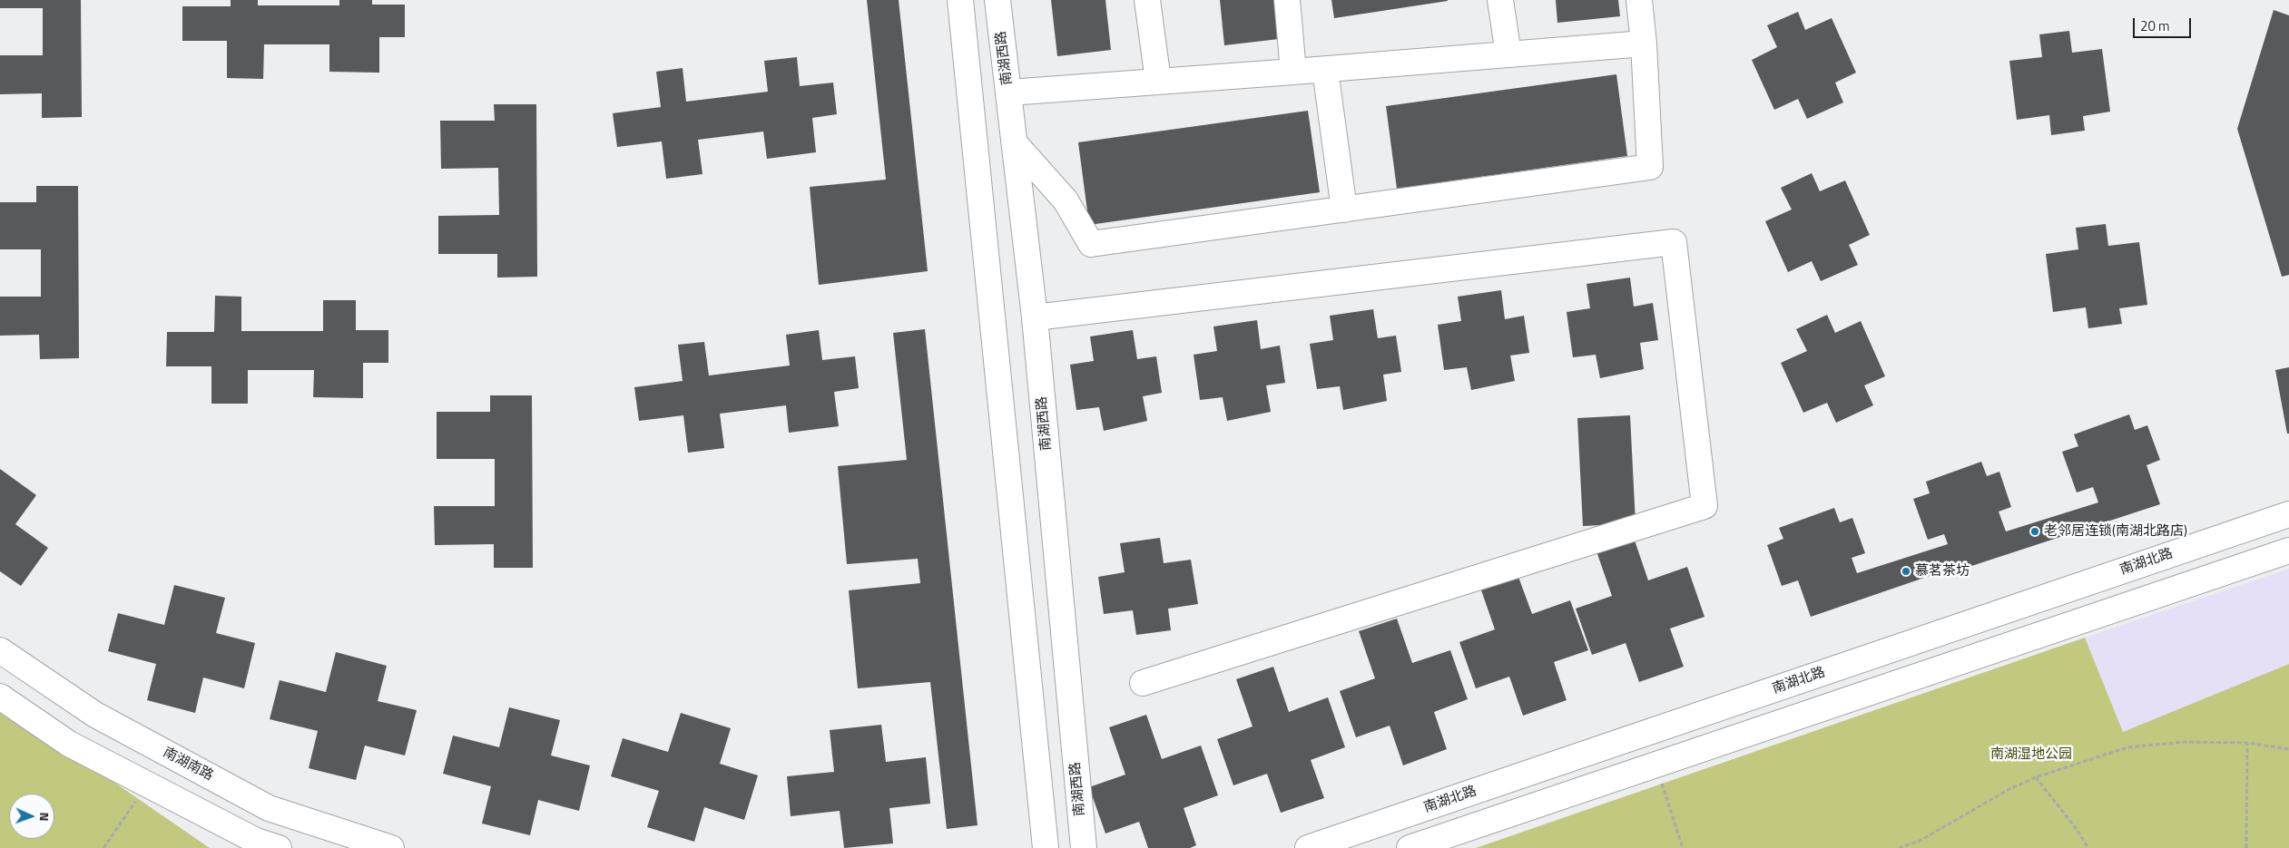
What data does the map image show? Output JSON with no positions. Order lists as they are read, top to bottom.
{
  "streets": {
    "main road": ["南湖西路", "南湖北路", "南湖南路"]
  },
  "parks": ["南湖湿地公园"],
  "places": ["老邻居连锁(南湖北路店)", "慕茗茶坊"],
  "scale_bar": "20 m",
  "north": "right"
}
